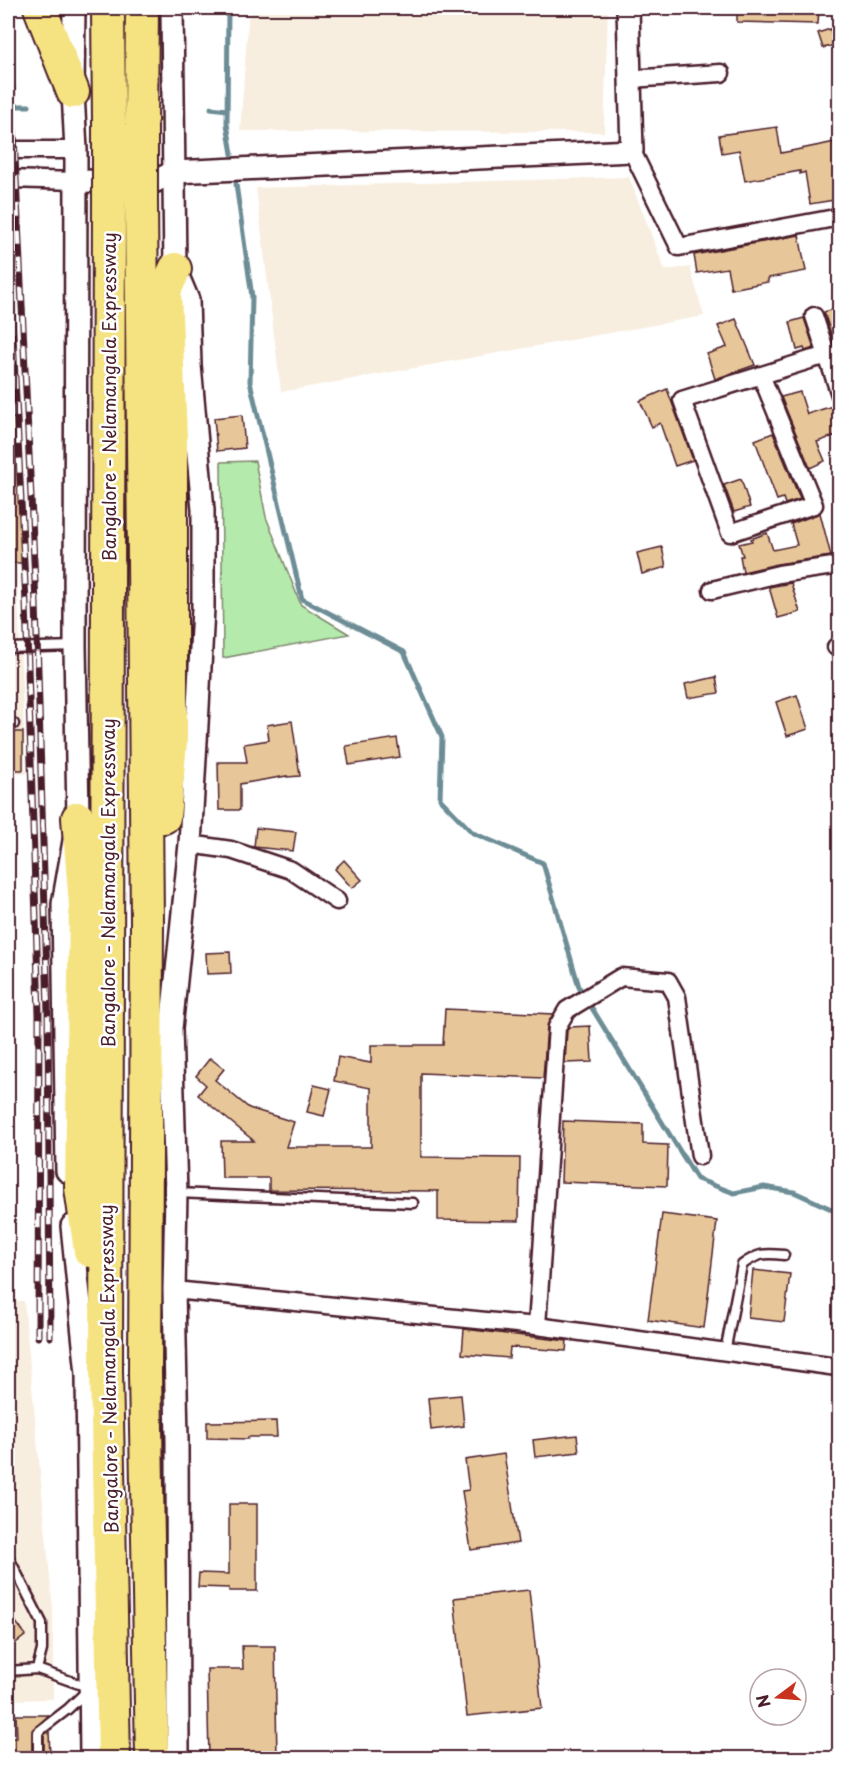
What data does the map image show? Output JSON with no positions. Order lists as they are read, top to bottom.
{
  "streets": {
    "highway": ["Bangalore - Nelamangala Expressway"]
  },
  "north": "left"
}
